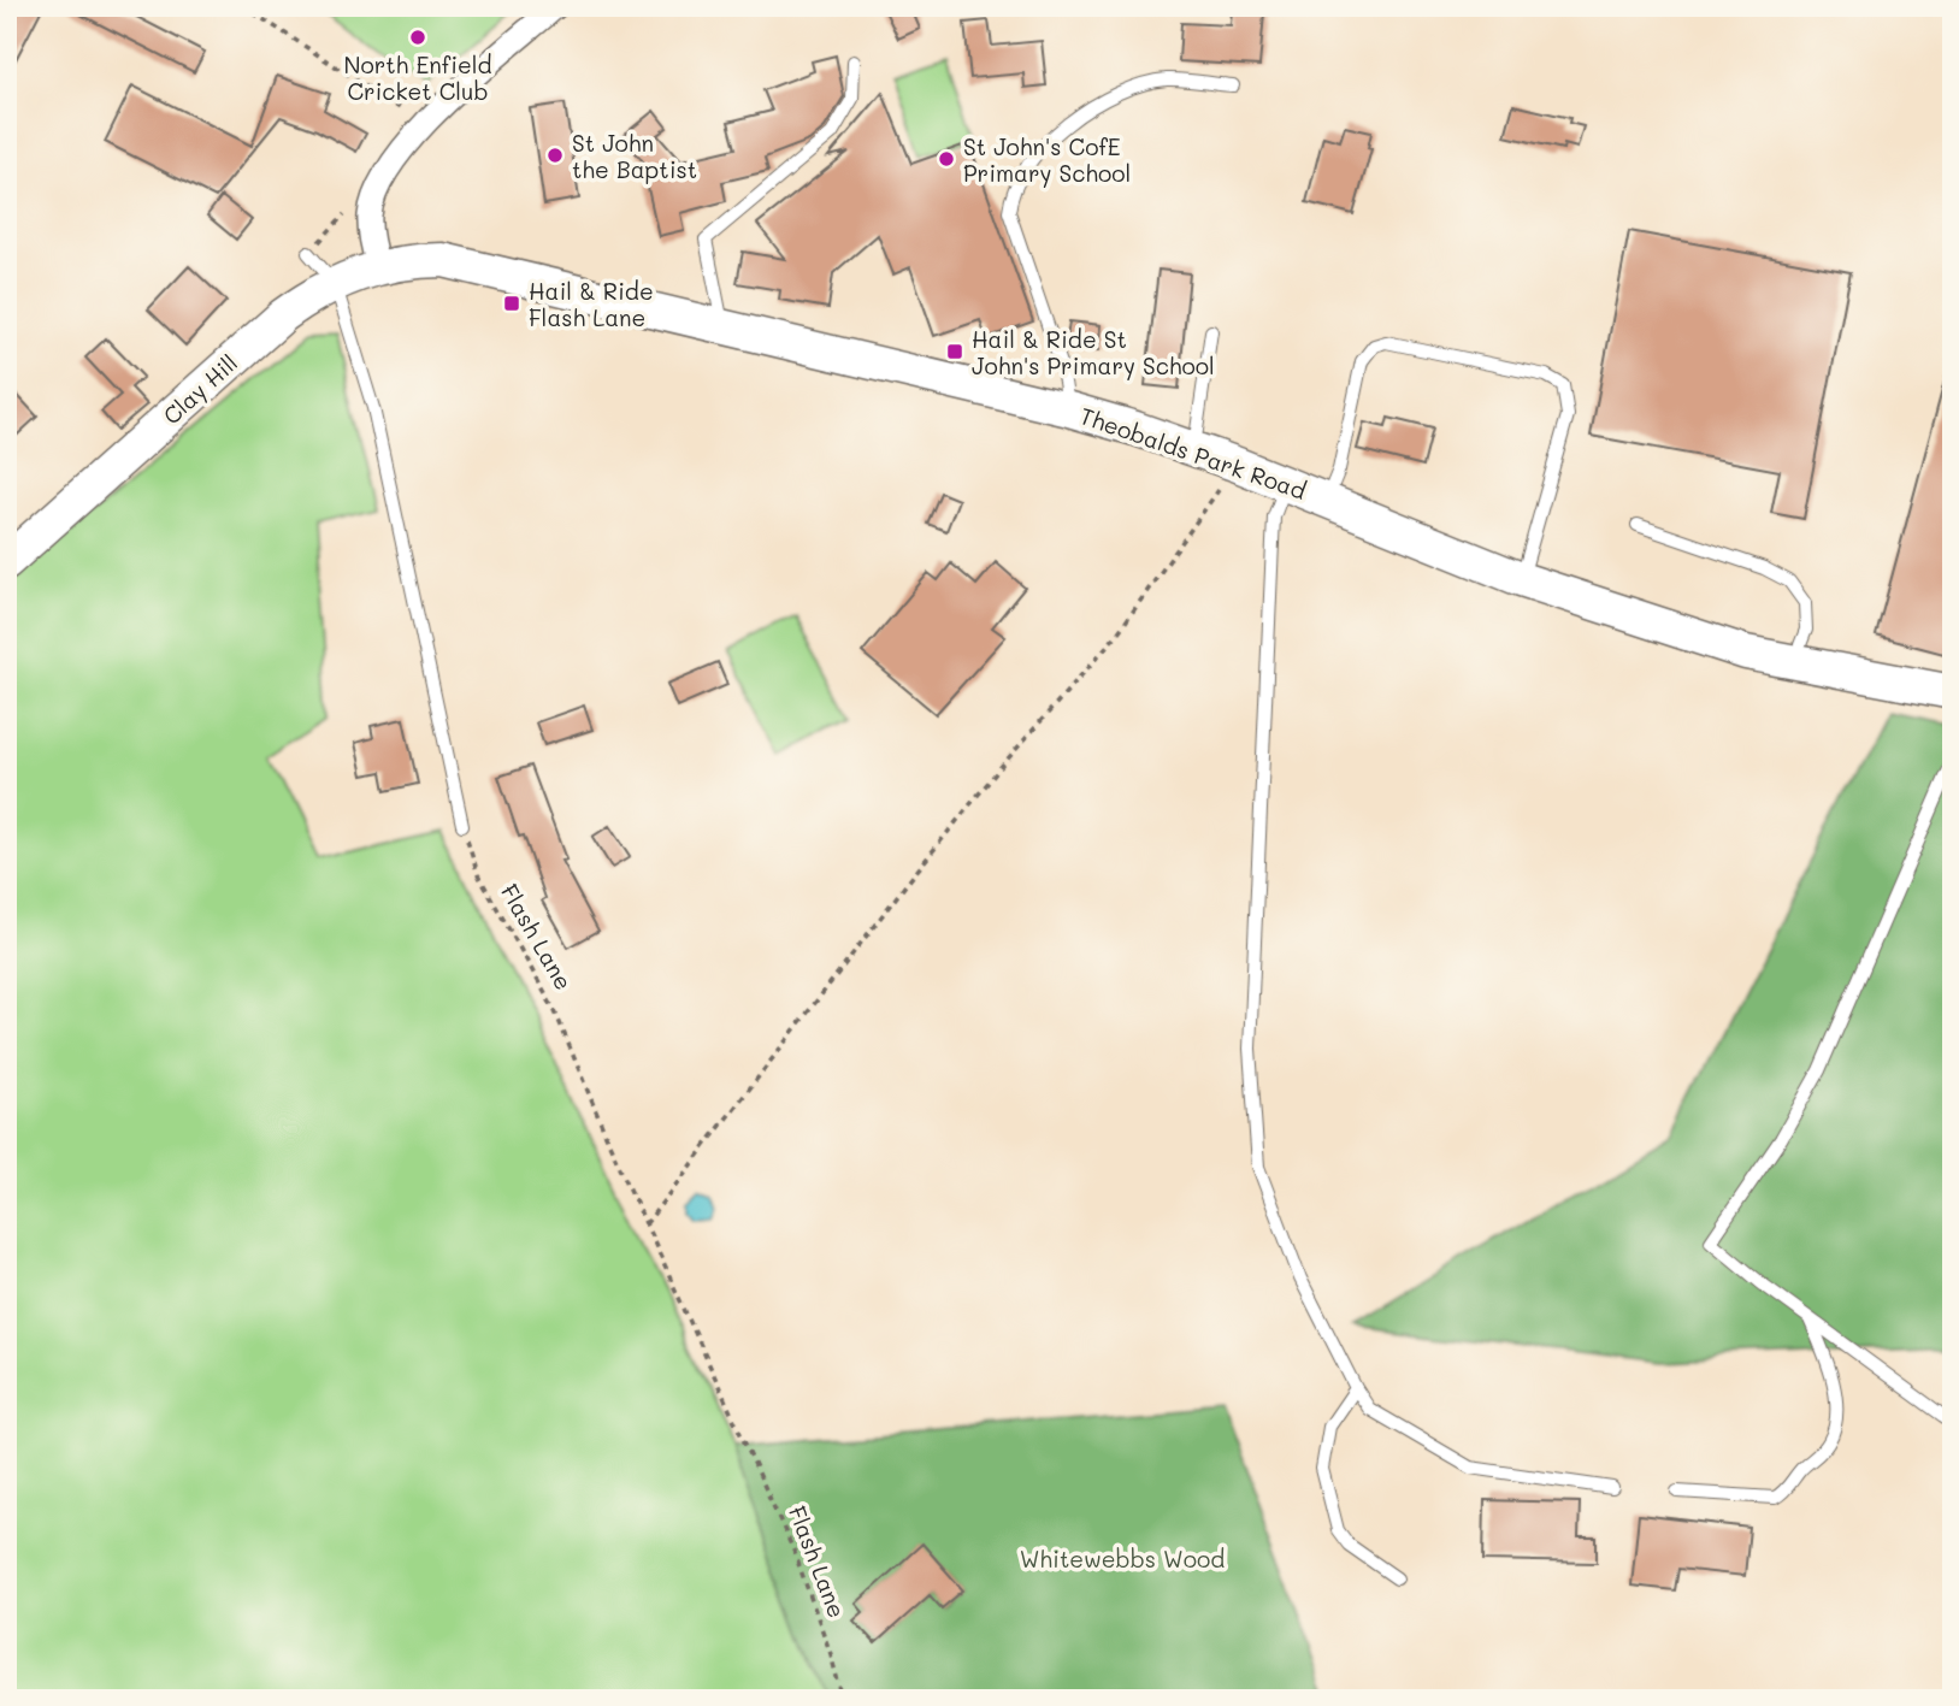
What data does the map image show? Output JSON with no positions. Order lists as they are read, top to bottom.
{
  "streets": {
    "street": ["Clay Hill", "Theobalds Park Road"],
    "path": ["Flash Lane"]
  },
  "crossings": [
    ["Clay Hill", "Theobalds Park Road"]
  ],
  "parks": ["Whitewebbs Wood"],
  "places": {
    "other": ["North Enfield Cricket Club", "St John the Baptist", "St John's CofE Primary School"],
    "transit": ["Hail & Ride Flash Lane", "Hail & Ride St John's Primary School"]
  }
}
